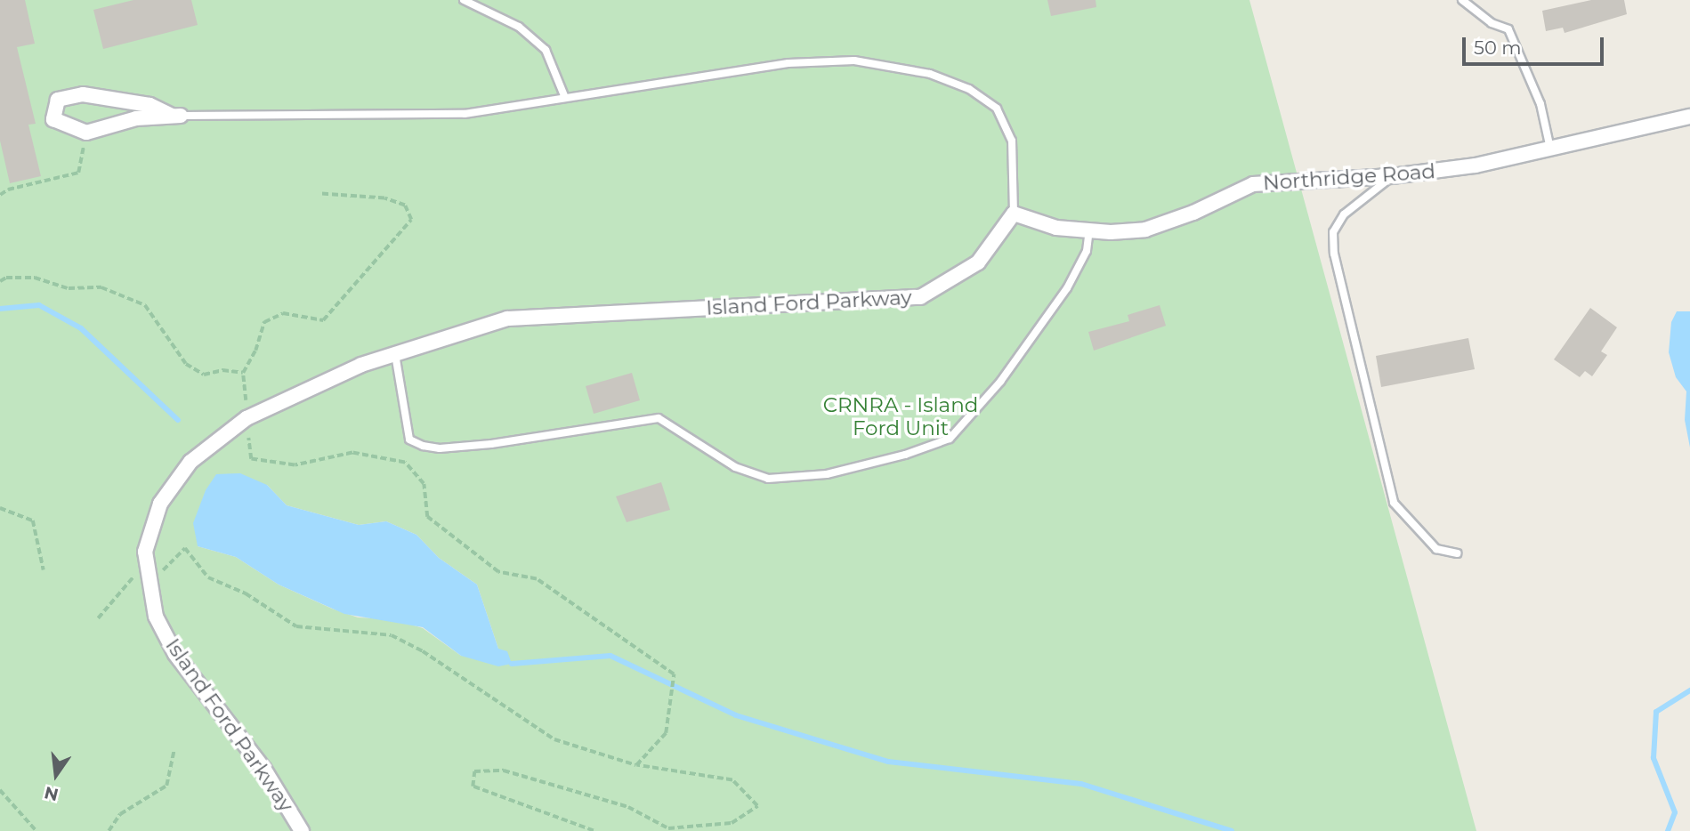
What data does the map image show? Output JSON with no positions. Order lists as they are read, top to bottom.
{
  "streets": {
    "street": ["Northridge Road", "Island Ford Parkway"]
  },
  "crossings": [
    ["Northridge Road", "Island Ford Parkway"]
  ],
  "parks": ["CRNRA - Island Ford Unit"],
  "scale_bar": "50 m",
  "north": "bottom"
}
